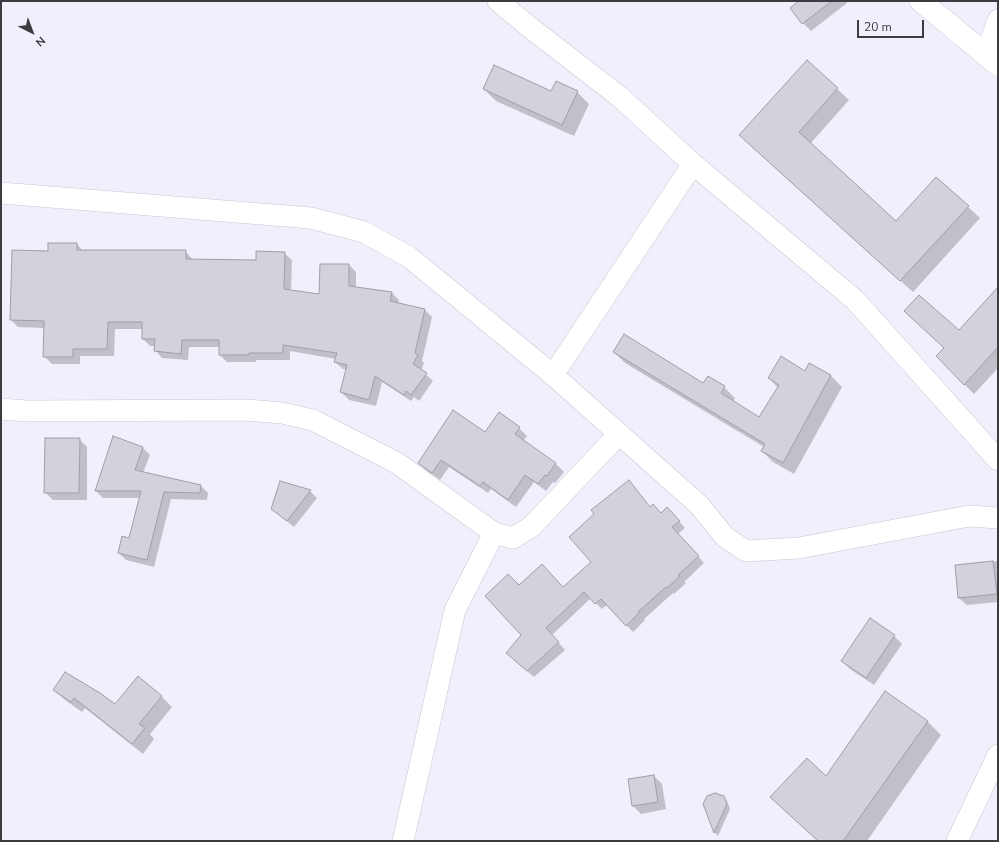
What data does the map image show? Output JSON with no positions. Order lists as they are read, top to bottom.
{
  "scale_bar": "20 m",
  "north": "bottom right"
}
